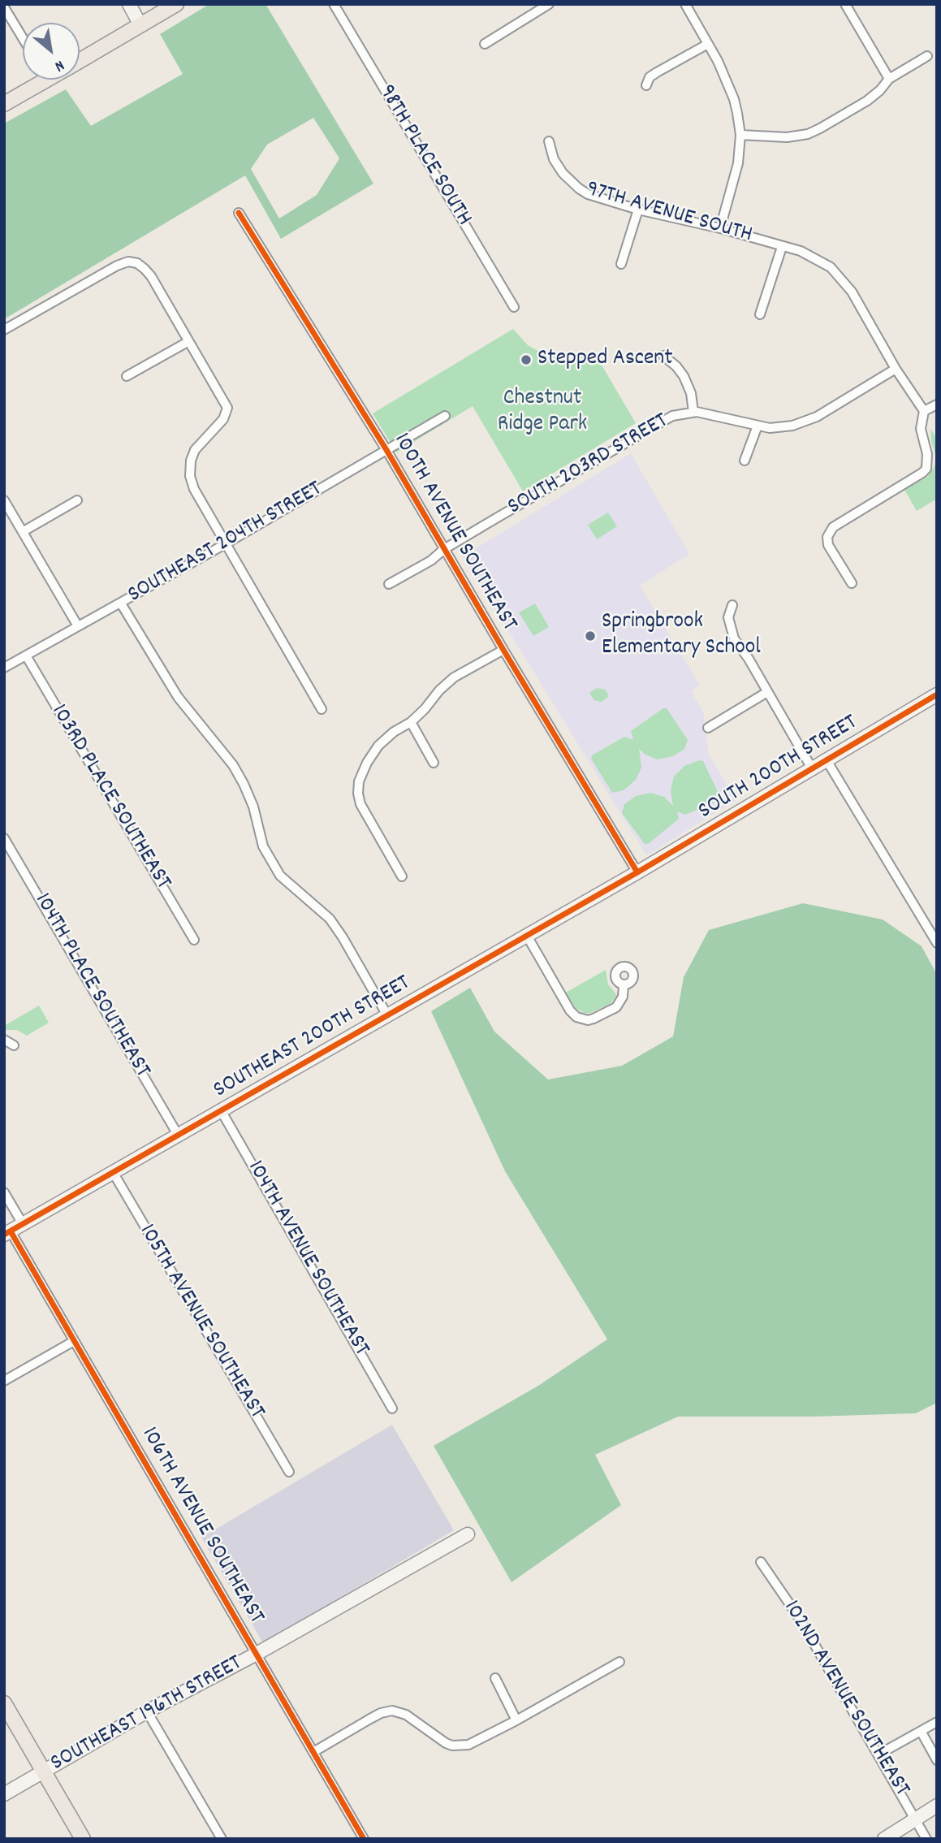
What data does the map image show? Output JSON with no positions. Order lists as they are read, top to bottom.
{
  "streets": {
    "street": [
      "98TH PLACE SOUTH",
      "97TH AVENUE SOUTH",
      "SOUTH 203RD STREET",
      "100TH AVENUE SOUTHEAST",
      "SOUTHEAST 204TH STREET",
      "SOUTH 200TH STREET",
      "103RD PLACE SOUTHEAST",
      "104TH PLACE SOUTHEAST",
      "SOUTHEAST 200TH STREET",
      "104TH AVENUE SOUTHEAST",
      "105TH AVENUE SOUTHEAST",
      "106TH AVENUE SOUTHEAST",
      "102ND AVENUE SOUTHEAST",
      "SOUTHEAST 196TH STREET"
    ]
  },
  "crossings": [
    ["97TH AVENUE SOUTH", "SOUTH 203RD STREET"],
    ["SOUTH 203RD STREET", "100TH AVENUE SOUTHEAST"],
    ["100TH AVENUE SOUTHEAST", "SOUTHEAST 204TH STREET"],
    ["100TH AVENUE SOUTHEAST", "SOUTH 200TH STREET"],
    ["100TH AVENUE SOUTHEAST", "SOUTHEAST 200TH STREET"],
    ["SOUTHEAST 204TH STREET", "103RD PLACE SOUTHEAST"],
    ["SOUTH 200TH STREET", "SOUTHEAST 200TH STREET"],
    ["104TH PLACE SOUTHEAST", "SOUTHEAST 200TH STREET"],
    ["SOUTHEAST 200TH STREET", "104TH AVENUE SOUTHEAST"],
    ["SOUTHEAST 200TH STREET", "105TH AVENUE SOUTHEAST"],
    ["SOUTHEAST 200TH STREET", "106TH AVENUE SOUTHEAST"],
    ["106TH AVENUE SOUTHEAST", "SOUTHEAST 196TH STREET"]
  ],
  "parks": ["Chestnut Ridge Park"],
  "places": ["Stepped Ascent", "Springbrook Elementary School"],
  "north": "bottom right"
}
